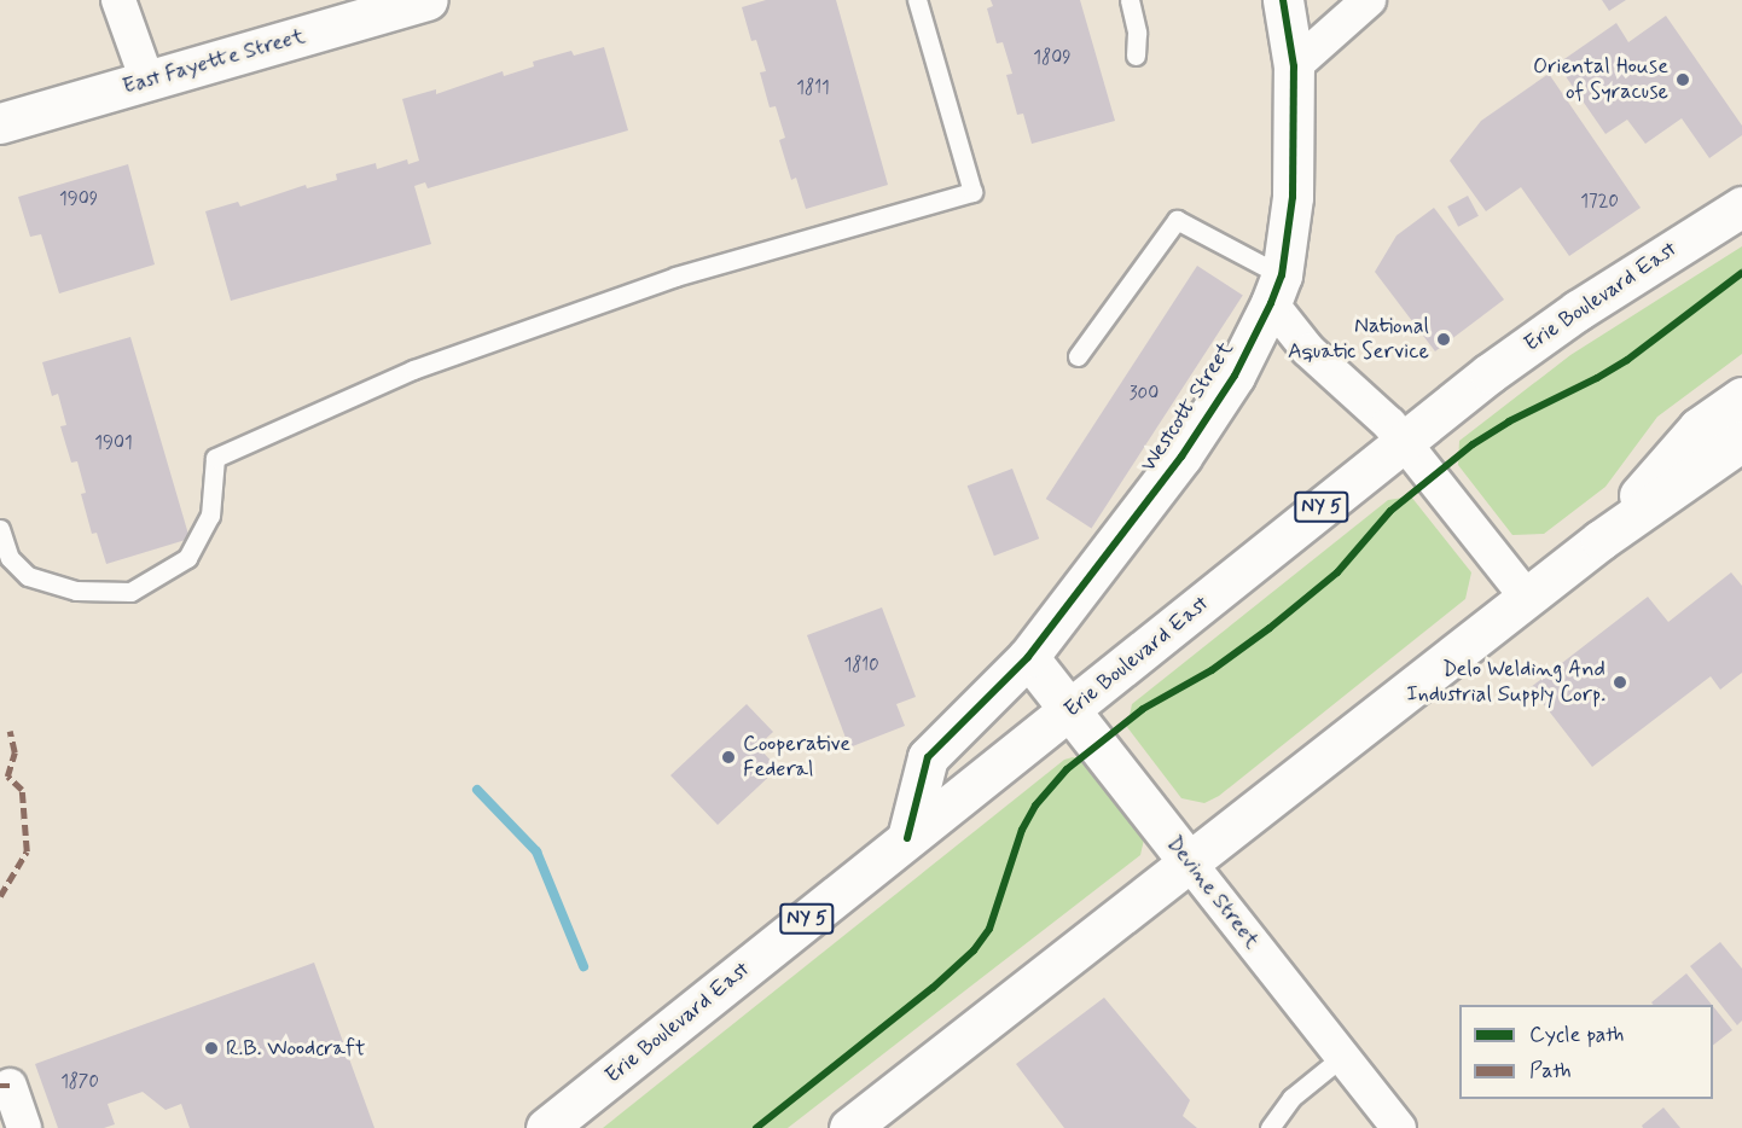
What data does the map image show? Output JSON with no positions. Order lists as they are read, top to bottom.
{
  "streets": {
    "main road": [
      "East Fayette Street",
      "Erie Boulevard East",
      "Westcott Street",
      "NY 5",
      "Devine Street"
    ]
  },
  "crossings": [
    ["Erie Boulevard East", "Westcott Street"],
    ["Erie Boulevard East", "Devine Street"],
    ["Westcott Street", "Devine Street"]
  ],
  "places": [
    "Oriental House of Syracuse",
    "National Aquatic Service",
    "Delo Welding And Industrial Supply Corp.",
    "Cooperative Federal",
    "R.B. Woodcraft"
  ],
  "house_numbers": [
    "1809",
    "1811",
    "1909",
    "1720",
    "300",
    "1901",
    "1810",
    "1870"
  ],
  "legend": ["Cycle path", "Path"]
}
